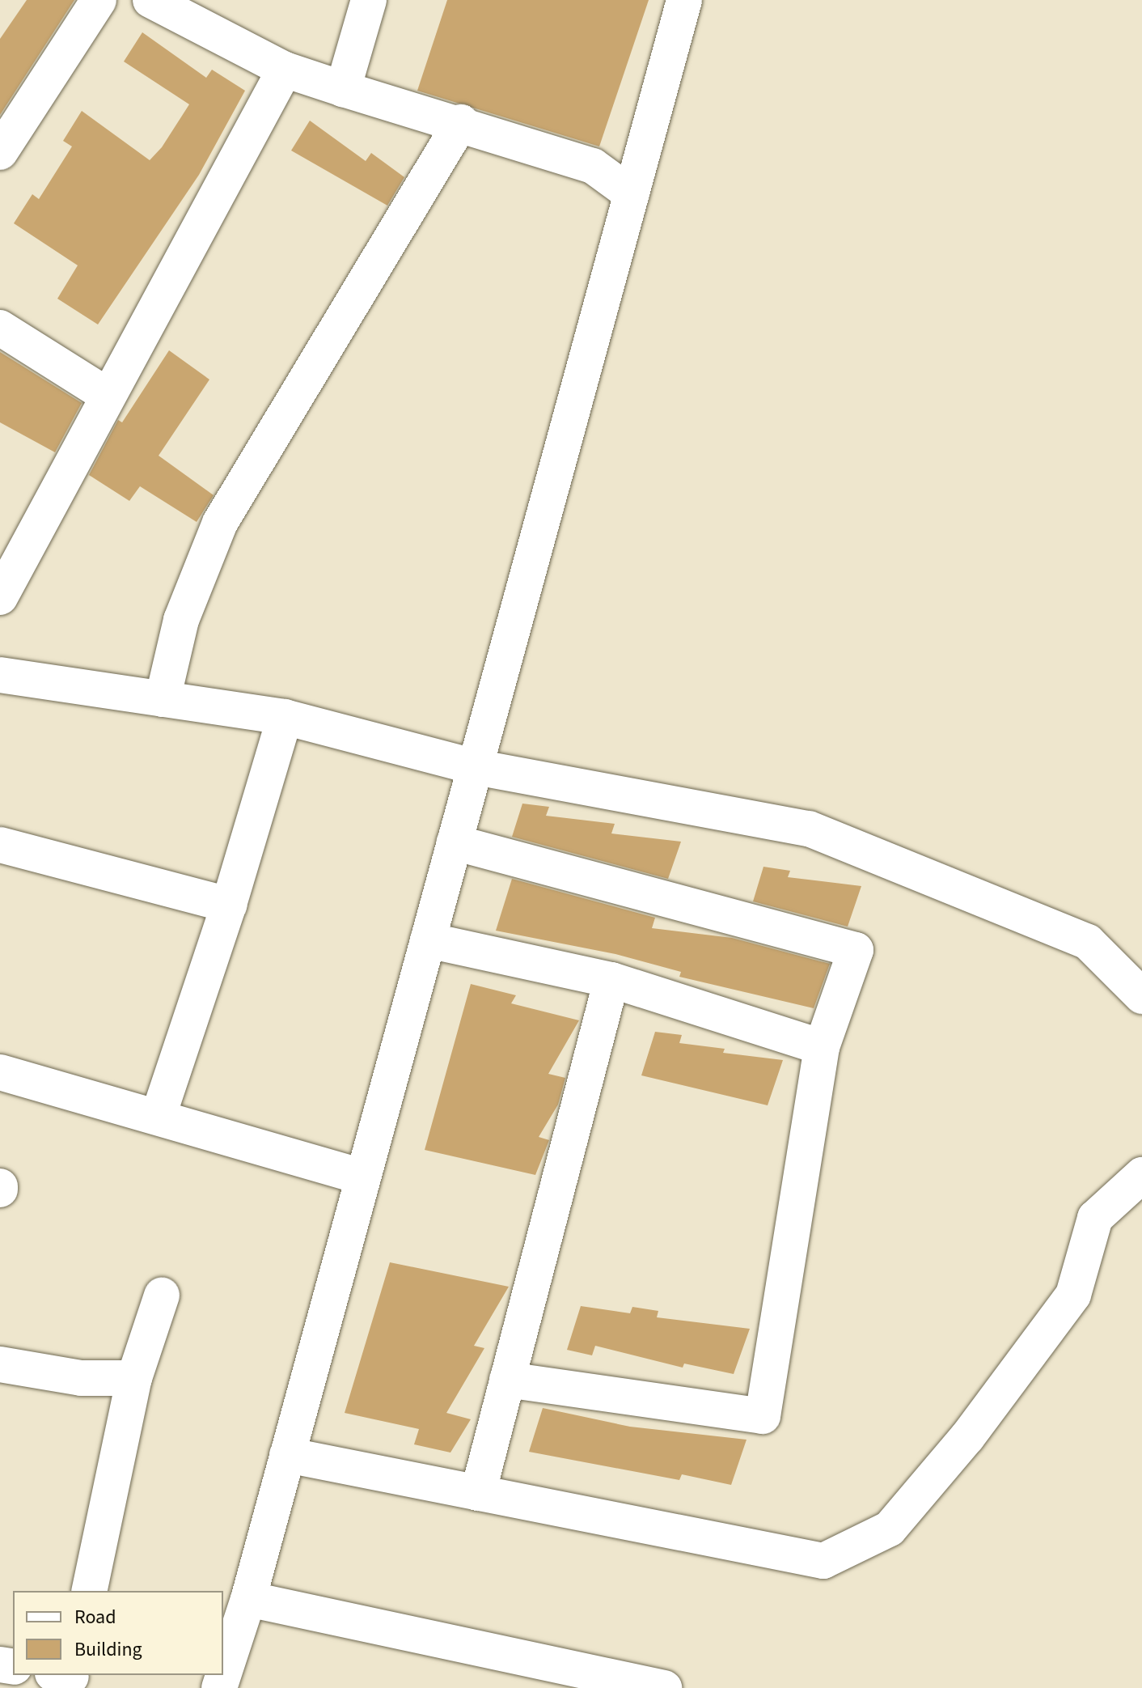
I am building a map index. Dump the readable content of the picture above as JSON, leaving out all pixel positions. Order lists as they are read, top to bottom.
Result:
{
  "legend": ["Road", "Building"]
}
